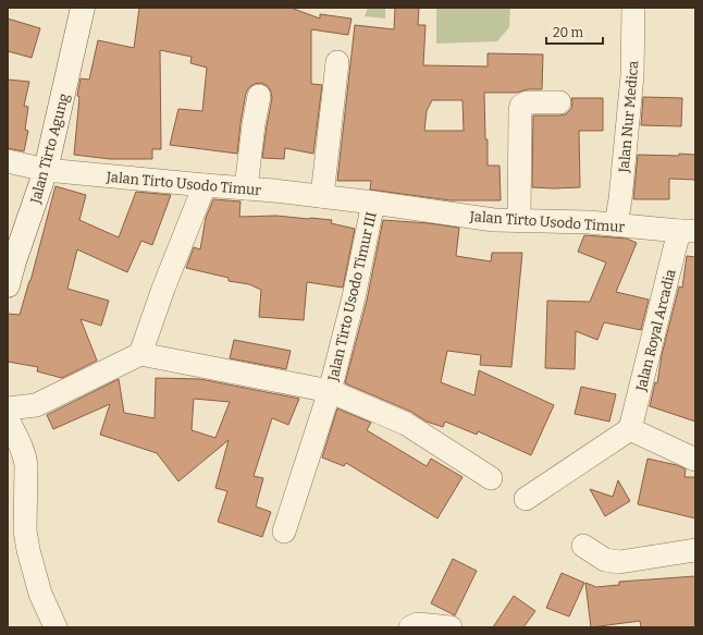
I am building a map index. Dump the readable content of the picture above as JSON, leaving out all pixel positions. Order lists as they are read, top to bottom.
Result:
{
  "streets": {
    "main road": ["Jalan Tirto Agung"],
    "street": [
      "Jalan Nur Medica",
      "Jalan Tirto Usodo Timur",
      "Jalan Tirto Usodo Timur III",
      "Jalan Royal Arcadia"
    ]
  },
  "crossings": [
    ["Jalan Nur Medica", "Jalan Tirto Usodo Timur"],
    ["Jalan Tirto Agung", "Jalan Tirto Usodo Timur"],
    ["Jalan Tirto Usodo Timur", "Jalan Tirto Usodo Timur III"],
    ["Jalan Tirto Usodo Timur", "Jalan Royal Arcadia"]
  ],
  "scale_bar": "20 m"
}
